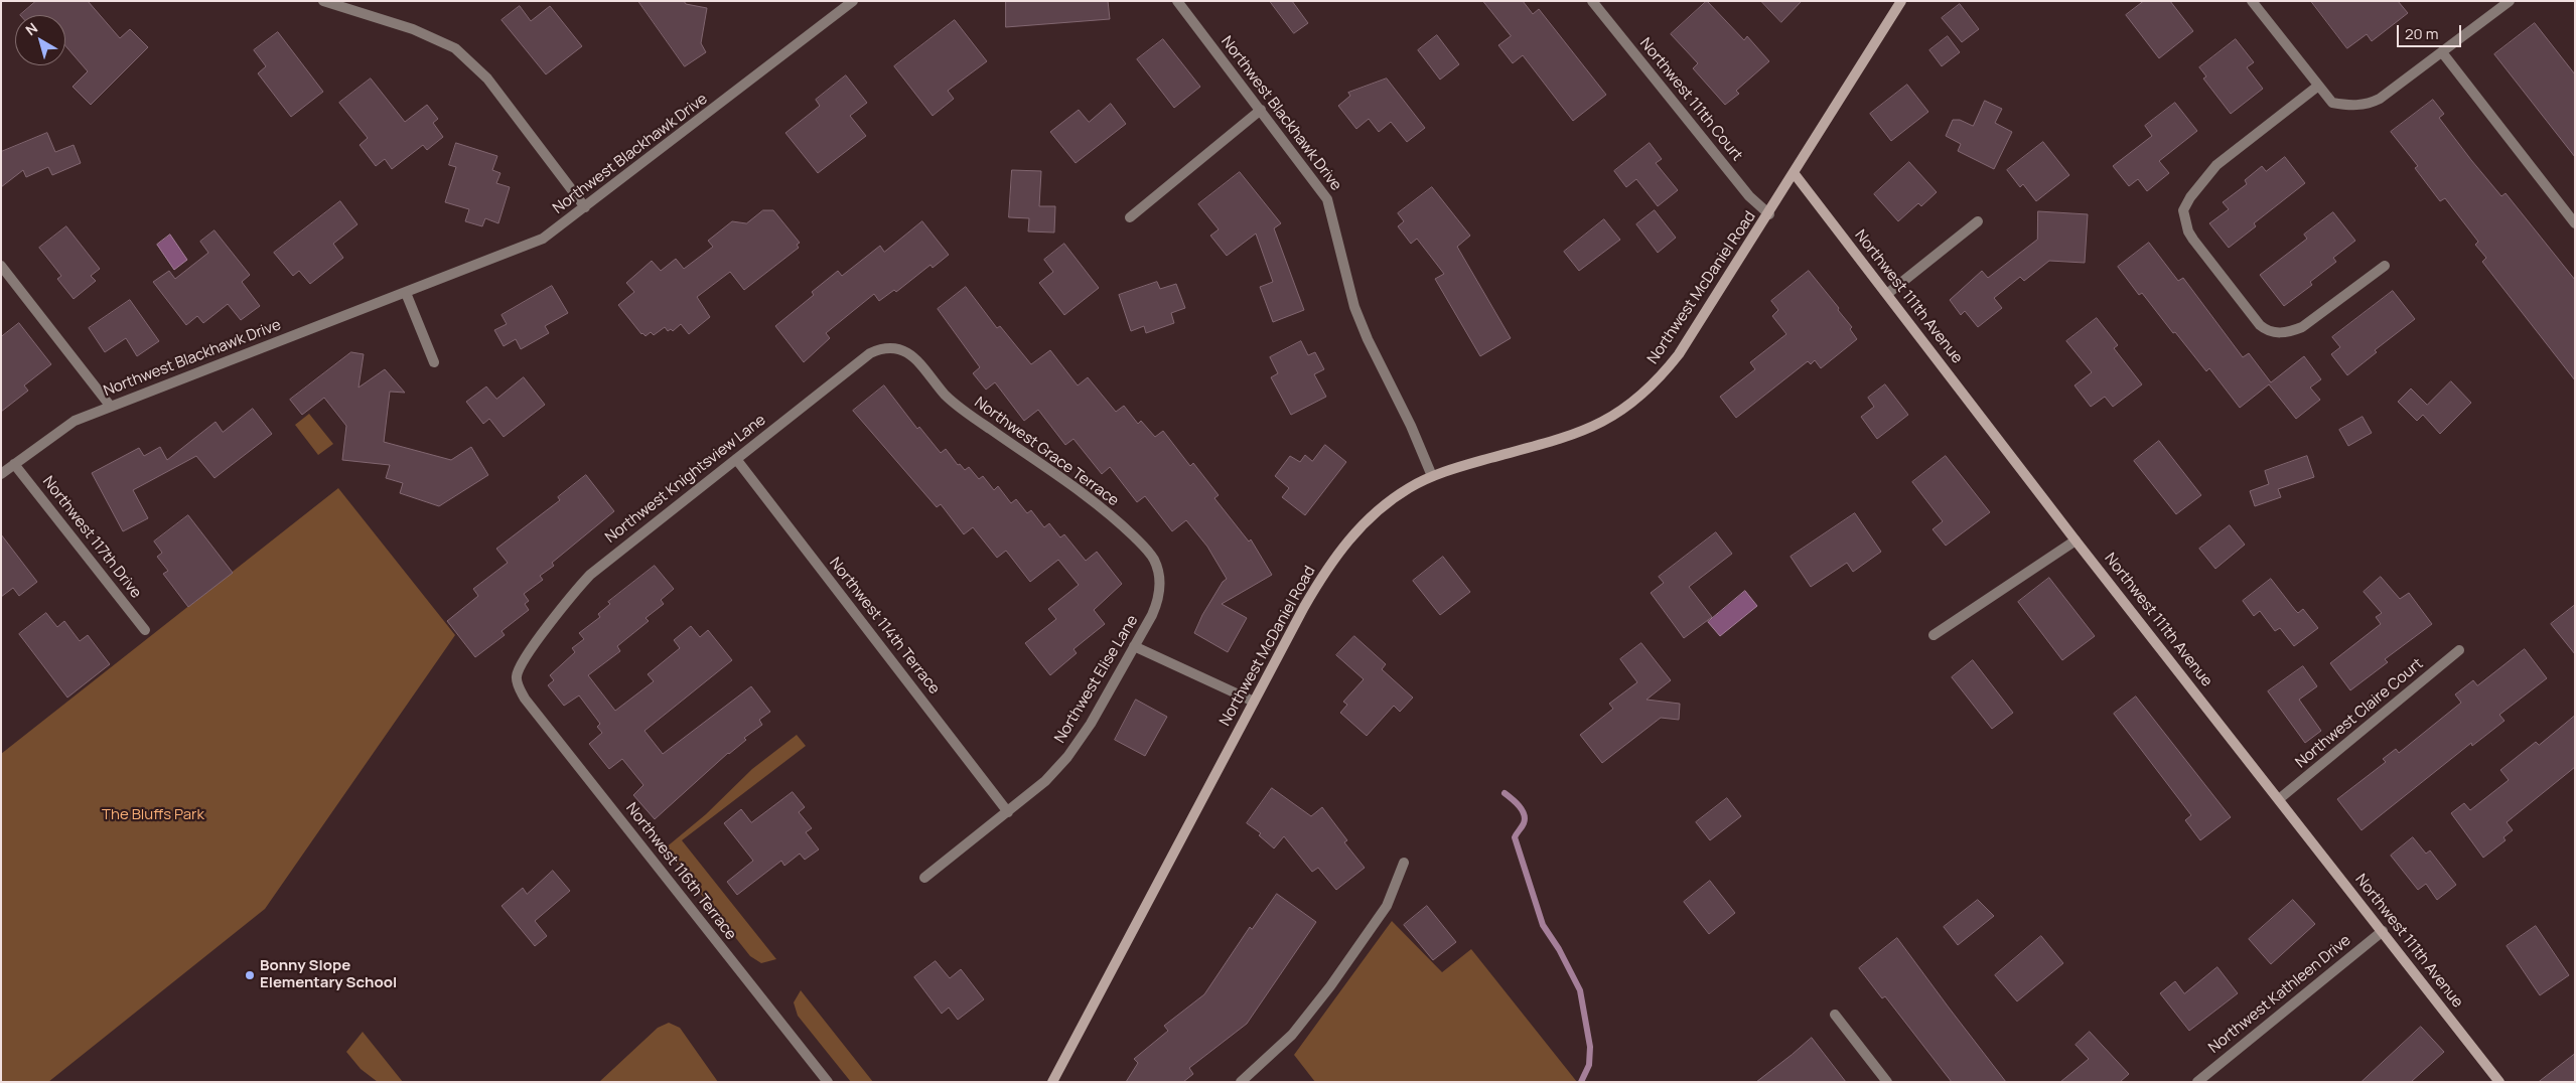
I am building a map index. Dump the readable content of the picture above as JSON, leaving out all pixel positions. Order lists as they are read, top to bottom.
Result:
{
  "streets": {
    "street": [
      "Northwest 111th Court",
      "Northwest Blackhawk Drive",
      "Northwest McDaniel Road",
      "Northwest 111th Avenue",
      "Northwest Grace Terrace",
      "Northwest Knightsview Lane",
      "Northwest 117th Drive",
      "Northwest 114th Terrace",
      "Northwest Elise Lane",
      "Northwest Claire Court",
      "Northwest 116th Terrace",
      "Northwest Kathleen Drive"
    ]
  },
  "crossings": [
    ["Northwest 111th Court", "Northwest McDaniel Road"],
    ["Northwest Blackhawk Drive", "Northwest McDaniel Road"],
    ["Northwest Blackhawk Drive", "Northwest 117th Drive"],
    ["Northwest McDaniel Road", "Northwest 111th Avenue"],
    ["Northwest 111th Avenue", "Northwest Claire Court"],
    ["Northwest 111th Avenue", "Northwest Kathleen Drive"],
    ["Northwest Grace Terrace", "Northwest Knightsview Lane"],
    ["Northwest Grace Terrace", "Northwest Elise Lane"],
    ["Northwest Knightsview Lane", "Northwest 114th Terrace"],
    ["Northwest Knightsview Lane", "Northwest 116th Terrace"],
    ["Northwest 114th Terrace", "Northwest Elise Lane"]
  ],
  "parks": ["The Bluffs Park"],
  "places": ["Bonny Slope Elementary School"],
  "scale_bar": "20 m",
  "north": "top left"
}
